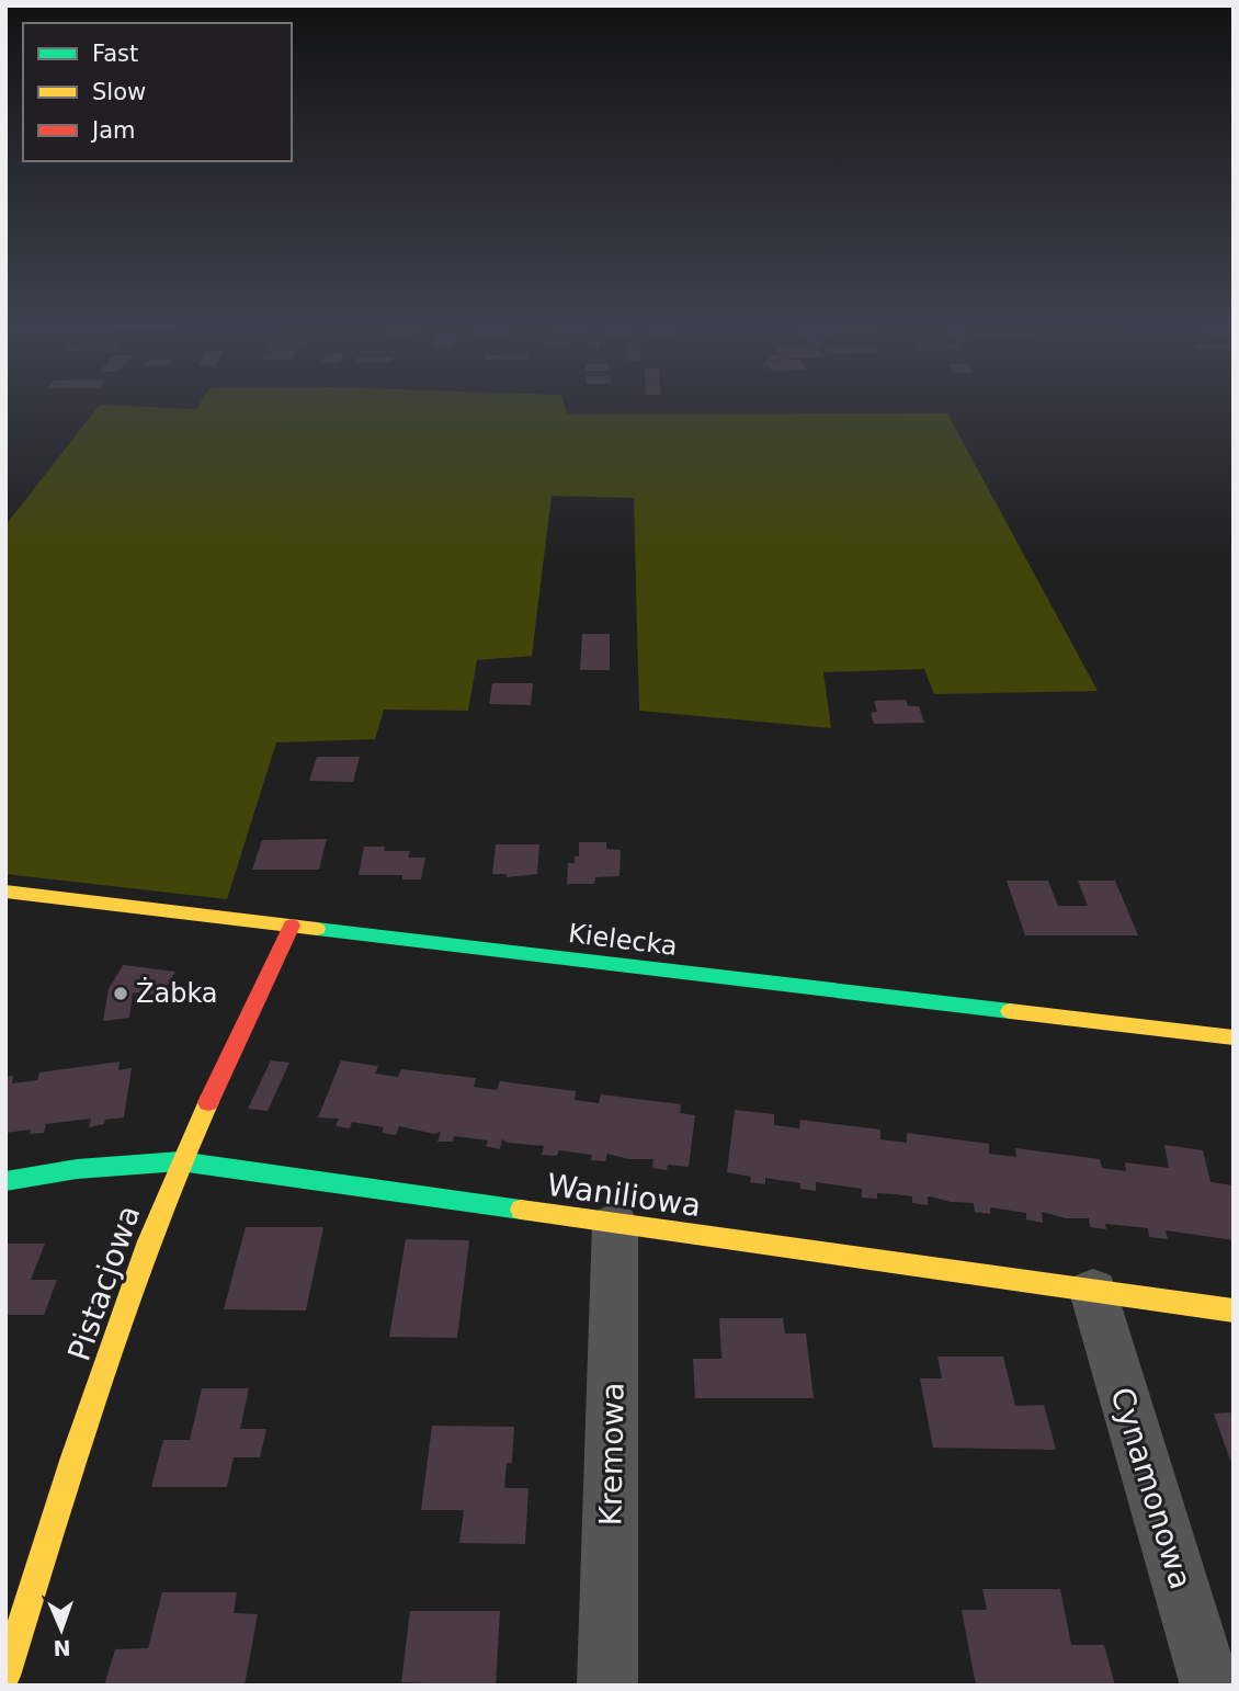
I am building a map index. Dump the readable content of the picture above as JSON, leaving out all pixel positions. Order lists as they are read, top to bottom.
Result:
{
  "streets": {
    "street": [
      "Kielecka",
      "Waniliowa",
      "Pistacjowa",
      "Kremowa",
      "Cynamonowa"
    ]
  },
  "crossings": [
    ["Kielecka", "Pistacjowa"],
    ["Waniliowa", "Pistacjowa"],
    ["Waniliowa", "Kremowa"],
    ["Waniliowa", "Cynamonowa"]
  ],
  "places": ["Żabka"],
  "legend": ["Fast", "Slow", "Jam"],
  "north": "bottom"
}
